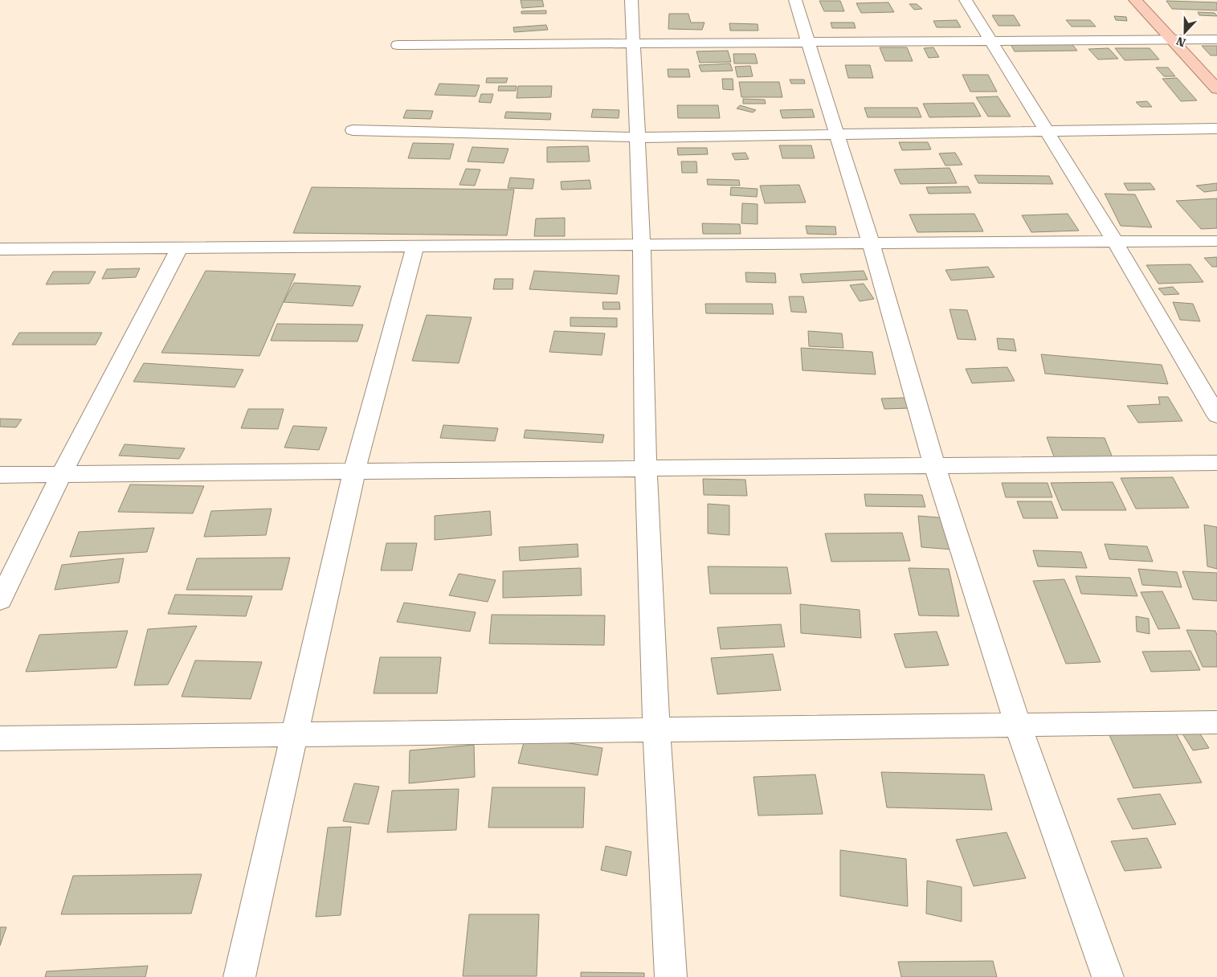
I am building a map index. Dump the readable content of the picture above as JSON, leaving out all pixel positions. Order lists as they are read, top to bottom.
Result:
{
  "north": "bottom"
}
